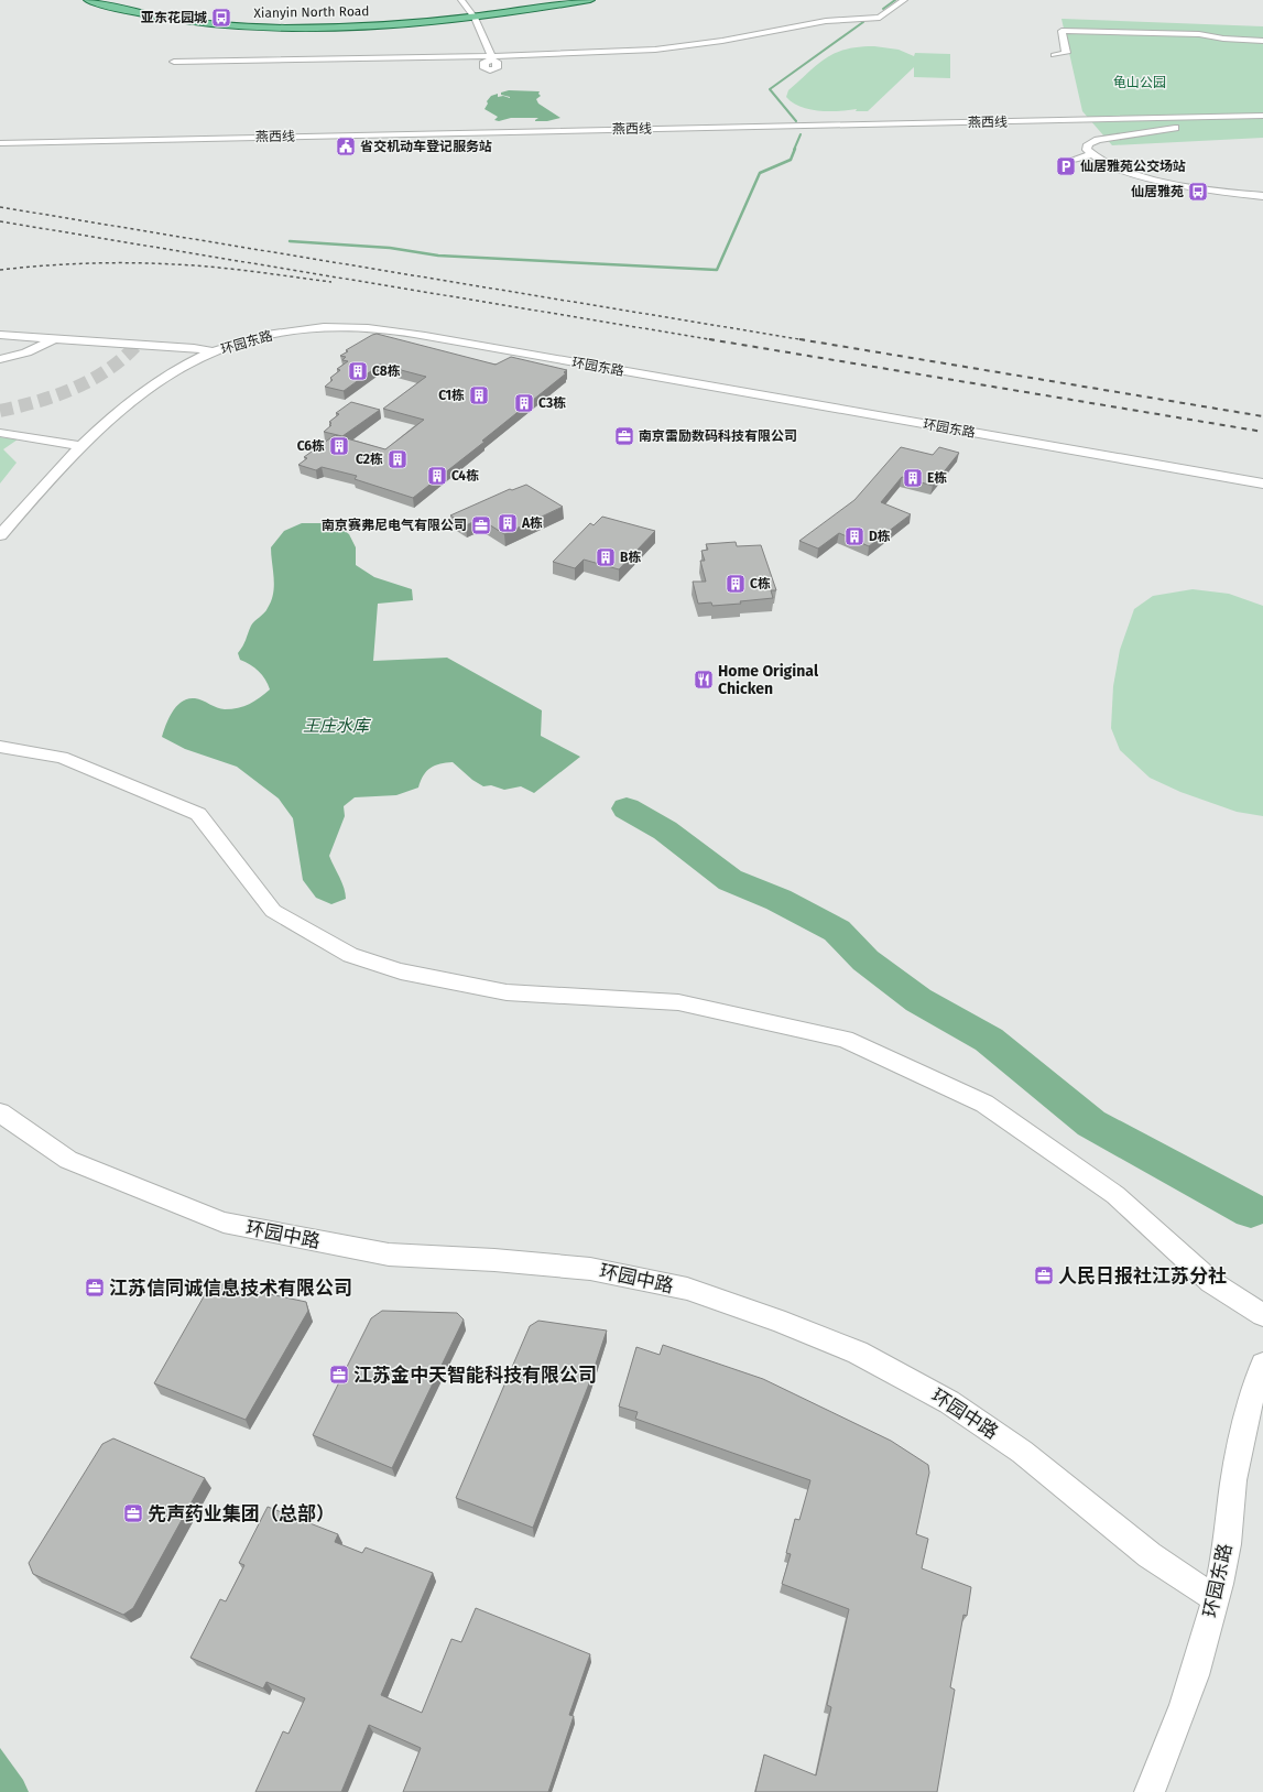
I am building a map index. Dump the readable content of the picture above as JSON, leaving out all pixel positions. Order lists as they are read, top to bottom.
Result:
{
  "streets": {
    "main road": ["Xianyin North Road"],
    "street": ["燕西线", "环园东路", "环园中路"]
  },
  "crossings": [
    ["环园东路", "环园中路"]
  ],
  "water": ["王庄水库"],
  "parks": ["龟山公园"],
  "places": {
    "bus stop": ["亚东花园城", "仙居雅苑"],
    "public building": ["省交机动车登记服务站"],
    "parking": ["仙居雅苑公交场站"],
    "building": [
      "C8栋",
      "C1栋",
      "C3栋",
      "C6栋",
      "C2栋",
      "C4栋",
      "E栋",
      "A栋",
      "D栋",
      "B栋",
      "C栋"
    ],
    "office": [
      "南京雷励数码科技有限公司",
      "南京赛弗尼电气有限公司",
      "人民日报社江苏分社",
      "江苏信同诚信息技术有限公司",
      "江苏金中天智能科技有限公司",
      "先声药业集团（总部）"
    ],
    "restaurant": ["Home Original Chicken"]
  }
}
